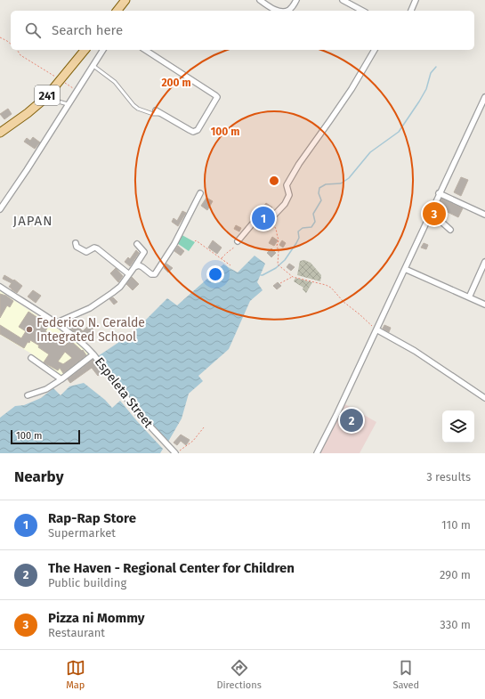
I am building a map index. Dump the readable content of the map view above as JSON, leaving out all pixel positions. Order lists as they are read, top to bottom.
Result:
{
  "streets": {
    "main road": ["241"],
    "street": ["Espeleta Street"]
  },
  "districts": ["JAPAN"],
  "places": ["Federico N. Ceralde Integrated School"],
  "scale_bar": "100 m",
  "page": {
    "search": "Search here",
    "pins": ["3", "1", "2"],
    "scale": "100 m",
    "heading": ["Nearby", "3 results"],
    "list": [
      {
        "mark": "1",
        "name": "Rap-Rap Store",
        "note": "Supermarket",
        "value": "110 m"
      },
      {
        "mark": "2",
        "name": "The Haven - Regional Center for Children",
        "note": "Public building",
        "value": "290 m"
      },
      {
        "mark": "3",
        "name": "Pizza ni Mommy",
        "note": "Restaurant",
        "value": "330 m"
      }
    ],
    "nav": ["Map", "Directions", "Saved"]
  },
  "rings": ["200 m", "100 m"]
}
